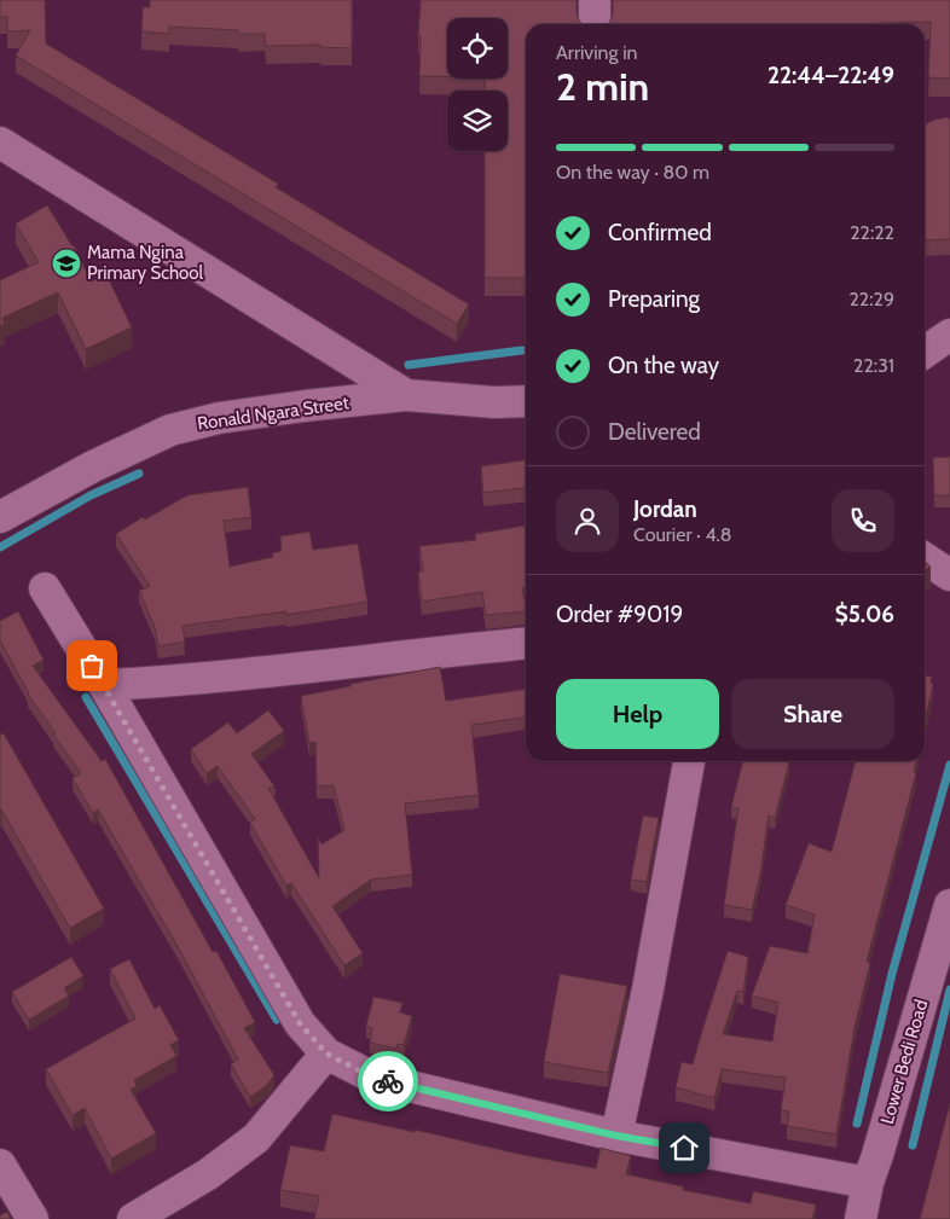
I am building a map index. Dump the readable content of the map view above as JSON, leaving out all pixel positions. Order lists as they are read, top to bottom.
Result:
{
  "streets": {
    "street": ["Ronald Ngara Street", "Lower Bedi Road"]
  },
  "places": {
    "school or university": ["Mama Ngina Primary School"]
  },
  "page": {
    "heading": ["2 min", "Arriving in", "22:44–22:49"],
    "panel": [
      "Jordan",
      "Courier · 4.8",
      "Order #9019",
      "$5.06"
    ],
    "bar": "On the way · 80 m",
    "list": [
      ["Confirmed", "22:22"],
      ["Preparing", "22:29"],
      ["On the way", "22:31"],
      "Delivered"
    ],
    "buttons": ["Help", "Share"]
  }
}
